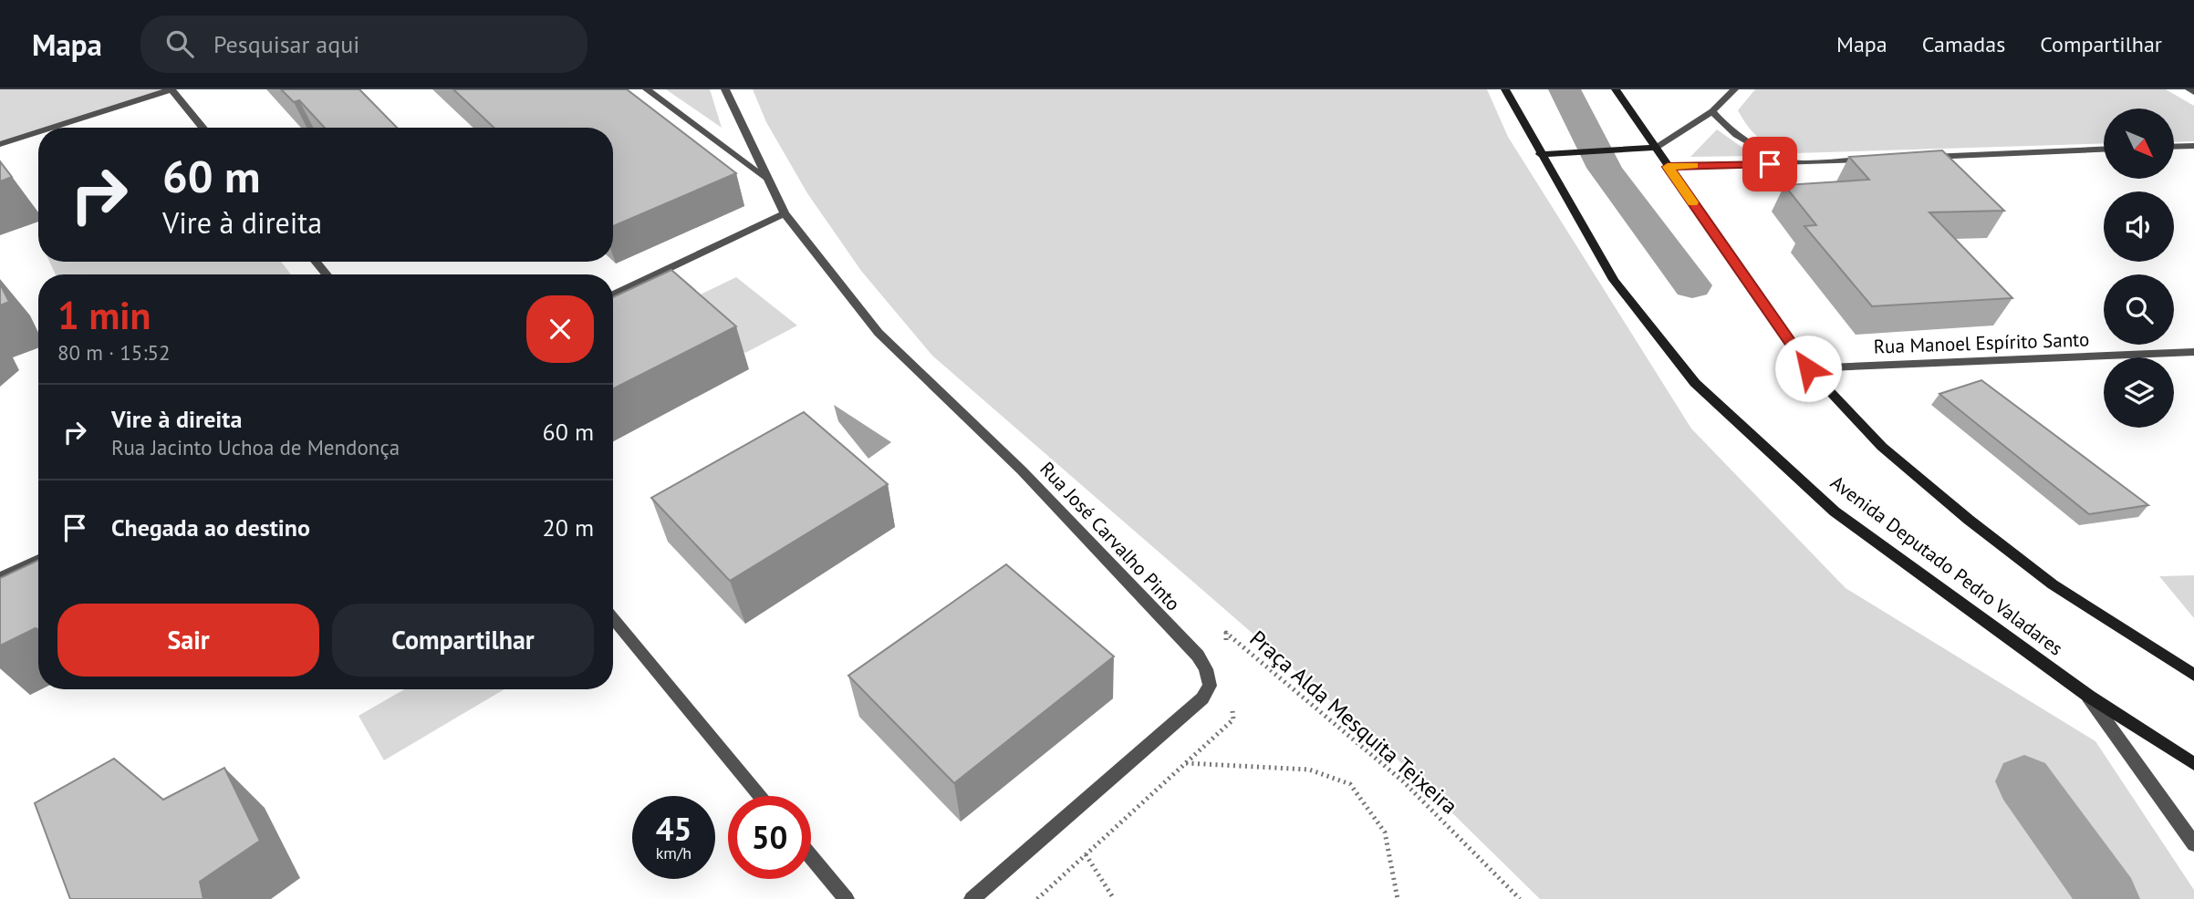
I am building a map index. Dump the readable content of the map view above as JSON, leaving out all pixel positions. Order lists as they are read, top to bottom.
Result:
{
  "streets": {
    "main road": ["Avenida Deputado Pedro Valadares"],
    "street": ["Rua Manoel Espírito Santo", "Rua José Carvalho Pinto"],
    "path": ["Praça Alda Mesquita Teixeira"]
  },
  "north": "bottom right",
  "page": {
    "header": "Mapa",
    "search": "Pesquisar aqui",
    "nav": ["Mapa", "Camadas", "Compartilhar"],
    "turn": ["60 m", "Vire à direita"],
    "heading": ["1 min", "80 m · 15:52"],
    "list": [
      {
        "name": "Vire à direita",
        "note": "Rua Jacinto Uchoa de Mendonça",
        "value": "60 m"
      },
      {
        "name": "Chegada ao destino",
        "value": "20 m"
      }
    ],
    "buttons": ["Sair", "Compartilhar"],
    "speed": "45 km/h",
    "limit": "50"
  }
}
